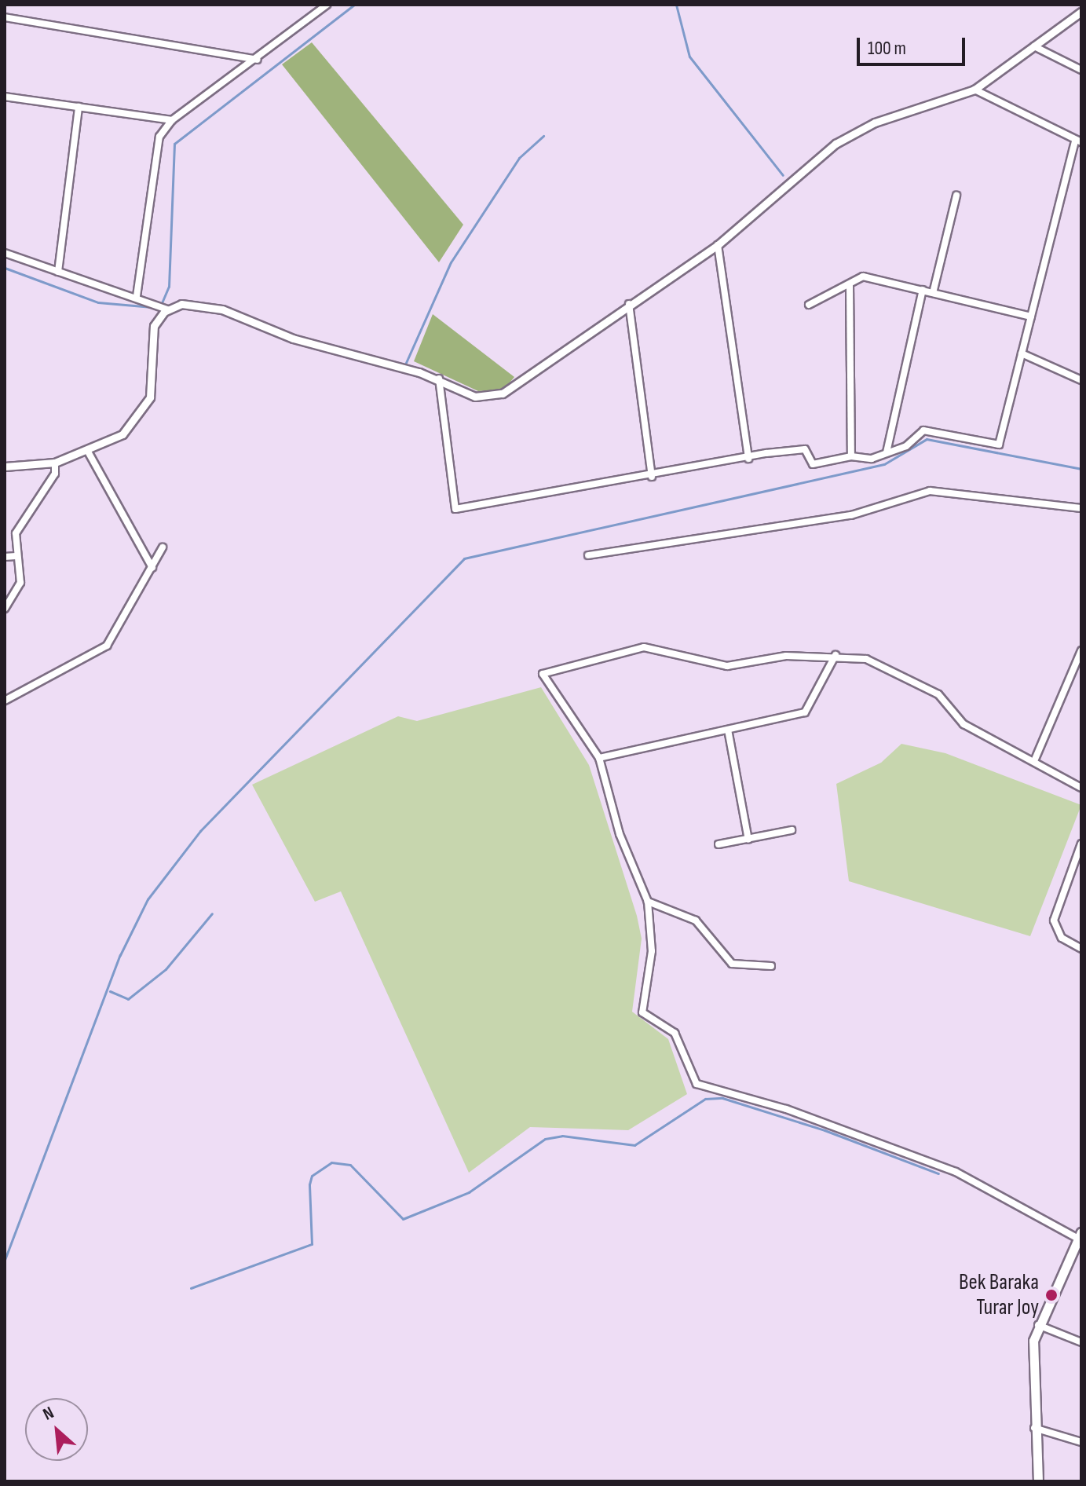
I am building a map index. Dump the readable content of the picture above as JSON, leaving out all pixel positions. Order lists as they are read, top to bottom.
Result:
{
  "places": ["Bek Baraka Turar Joy"],
  "scale_bar": "100 m",
  "north": "top left"
}
